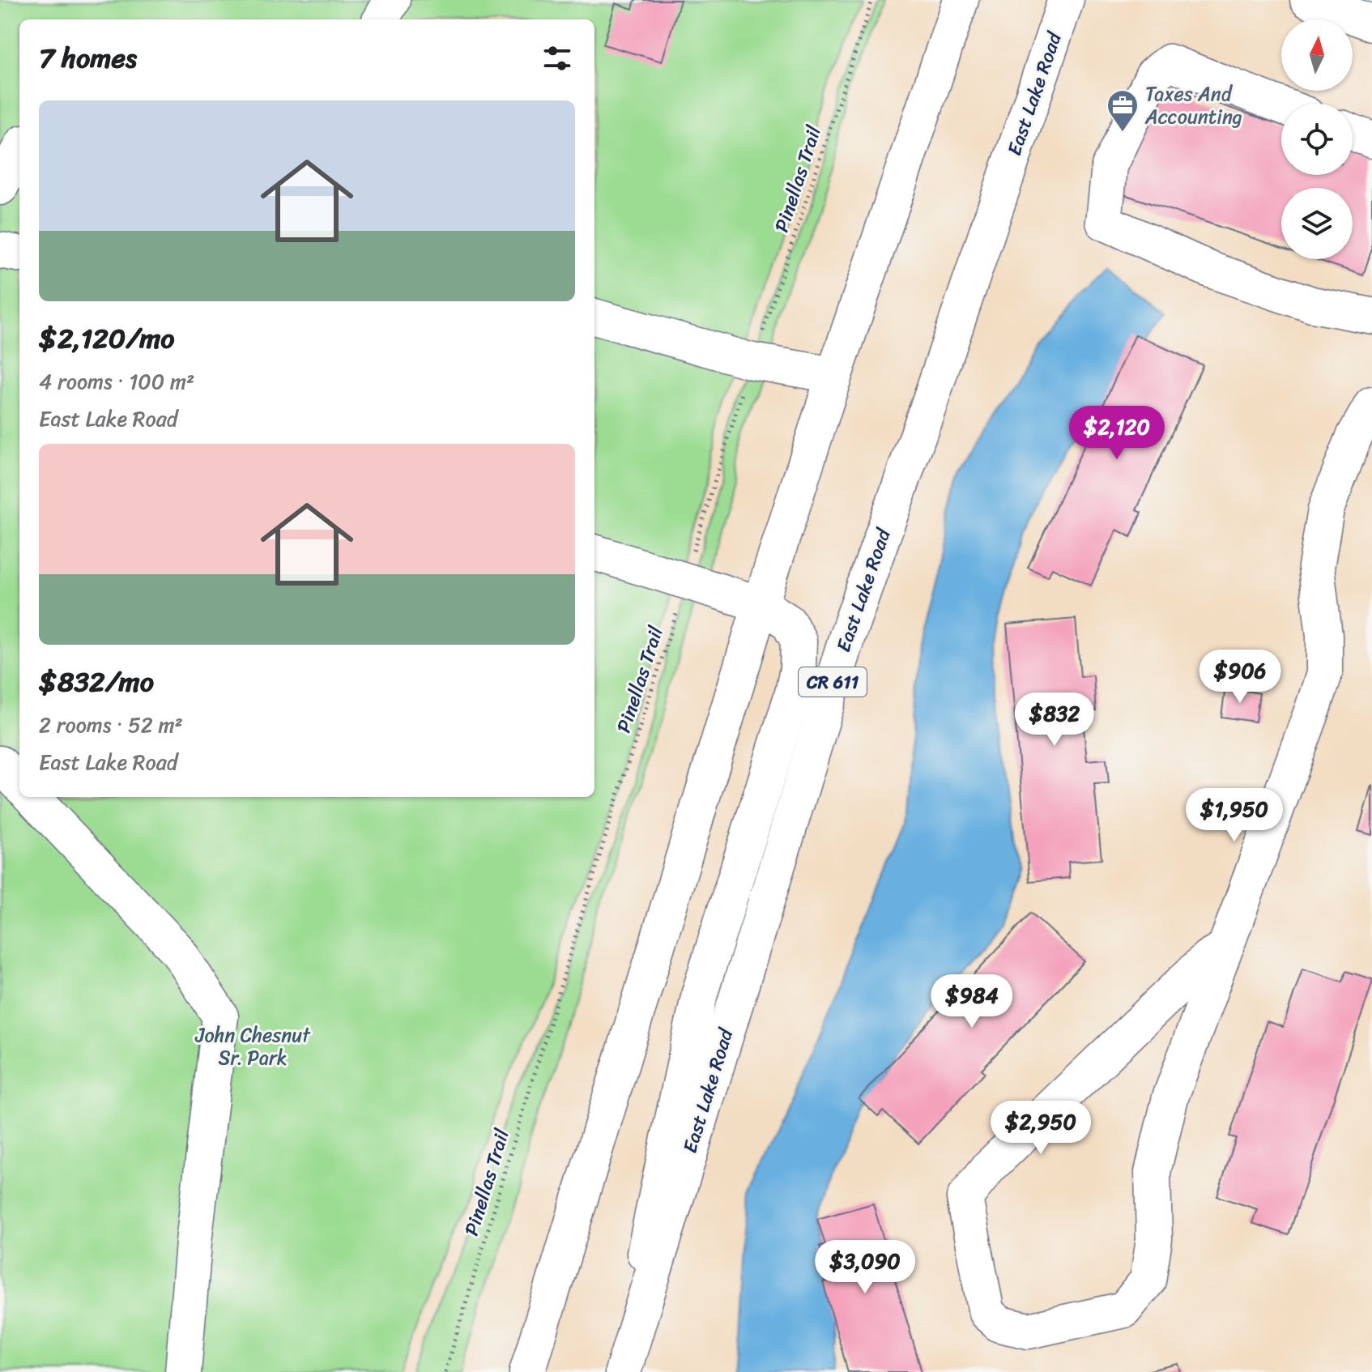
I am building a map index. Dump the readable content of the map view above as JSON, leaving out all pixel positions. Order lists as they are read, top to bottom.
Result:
{
  "streets": {
    "main road": ["East Lake Road", "CR 611"],
    "path": ["Pinellas Trail"]
  },
  "parks": ["John Chesnut Sr. Park"],
  "places": {
    "office": ["Taxes And Accounting"]
  },
  "north": "top",
  "page": {
    "heading": "7 homes",
    "list": [
      {
        "name": "$2,120/mo",
        "note": "4 rooms · 100 m² · East Lake Road"
      },
      {
        "name": "$832/mo",
        "note": "2 rooms · 52 m² · East Lake Road"
      }
    ],
    "price": [
      "$2,120",
      "$906",
      "$832",
      "$1,950",
      "$984",
      "$2,950",
      "$3,090"
    ]
  }
}
